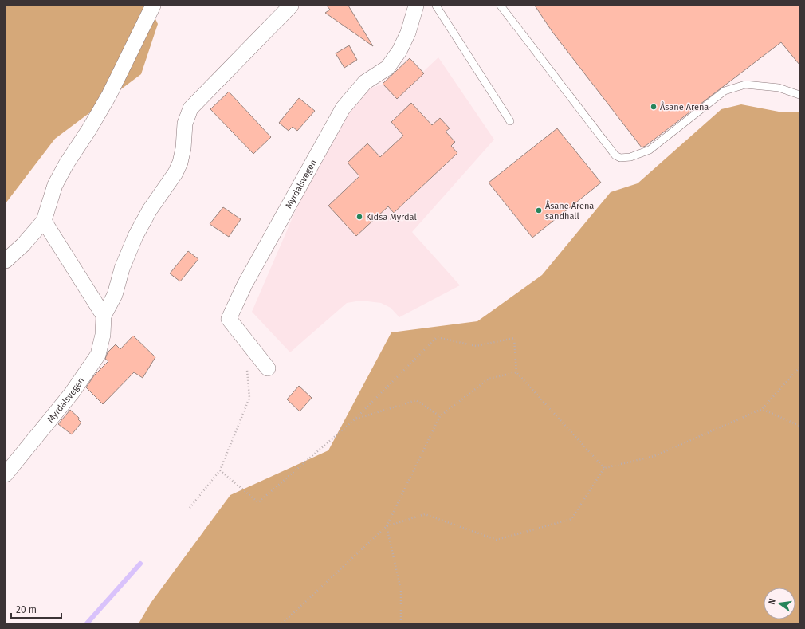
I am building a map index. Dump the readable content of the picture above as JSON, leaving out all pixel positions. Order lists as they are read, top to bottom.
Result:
{
  "streets": {
    "street": ["Myrdalsvegen"]
  },
  "places": ["Åsane Arena", "Åsane Arena sandhall", "Kidsa Myrdal"],
  "scale_bar": "20 m",
  "north": "left"
}
